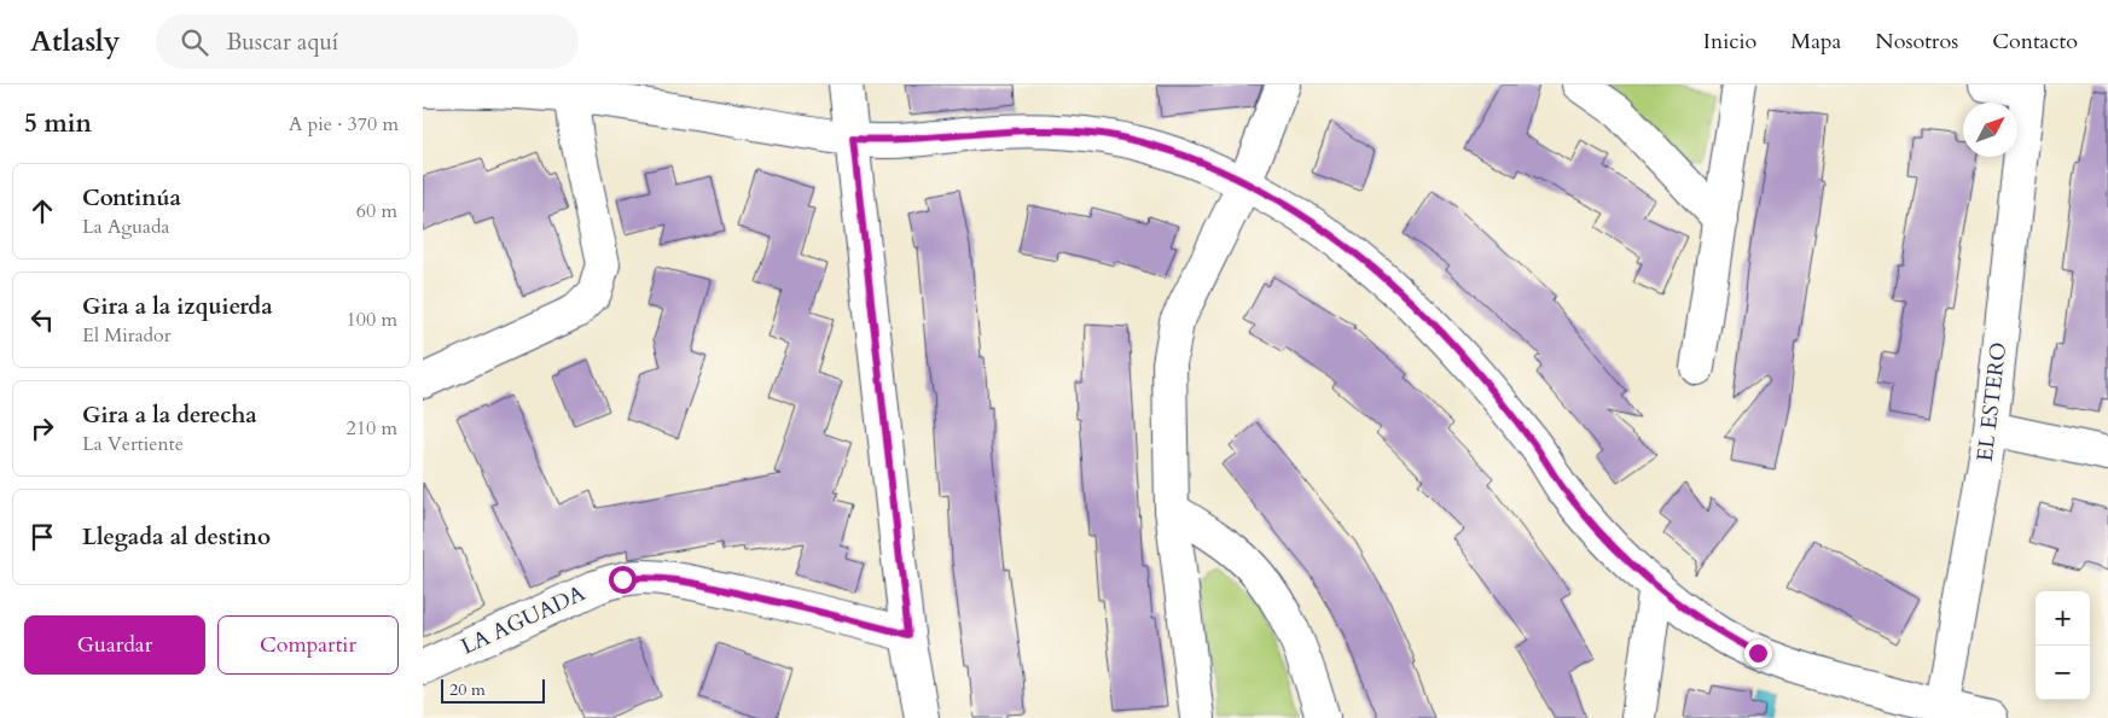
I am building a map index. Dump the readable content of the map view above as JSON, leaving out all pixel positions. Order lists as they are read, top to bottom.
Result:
{
  "streets": {
    "street": ["EL ESTERO", "LA AGUADA"]
  },
  "scale_bar": "20 m",
  "north": "top right",
  "page": {
    "header": "Atlasly",
    "search": "Buscar aquí",
    "nav": [
      "Inicio",
      "Mapa",
      "Nosotros",
      "Contacto"
    ],
    "heading": ["5 min", "A pie · 370 m"],
    "list": [
      ["Continúa", "La Aguada", "60 m"],
      ["Gira a la izquierda", "El Mirador", "100 m"],
      ["Gira a la derecha", "La Vertiente", "210 m"],
      "Llegada al destino"
    ],
    "map_buttons": ["+", "−"],
    "buttons": ["Guardar", "Compartir"],
    "scale": "20 m"
  }
}
